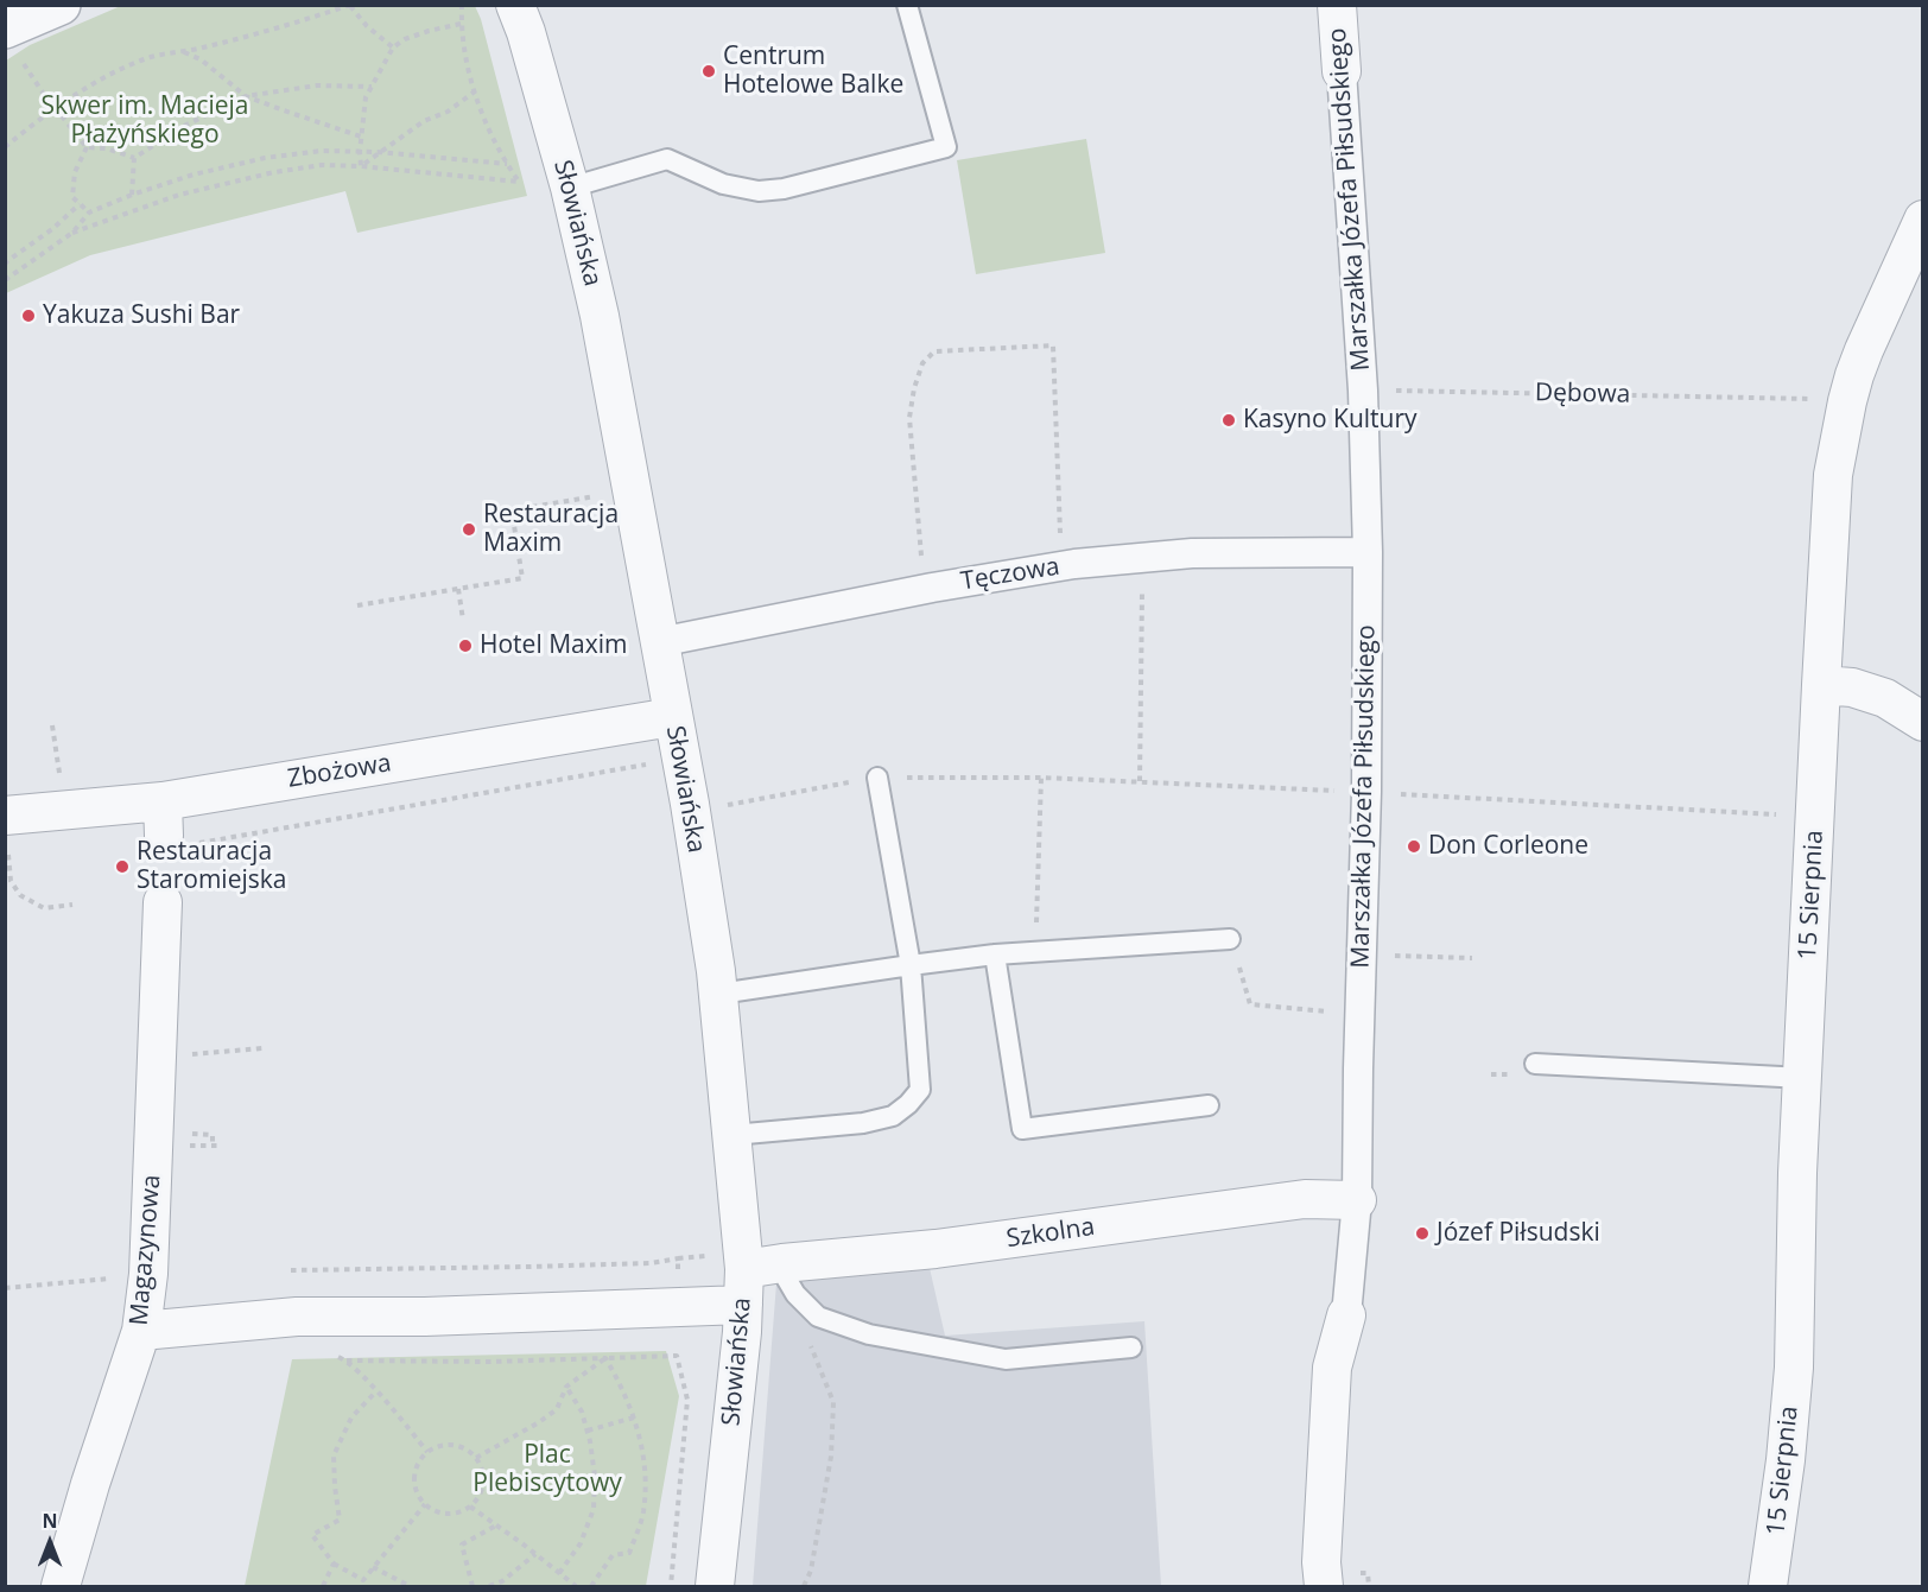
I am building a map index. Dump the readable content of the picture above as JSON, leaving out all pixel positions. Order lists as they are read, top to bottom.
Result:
{
  "streets": {
    "street": [
      "Marszałka Józefa Piłsudskiego",
      "Słowiańska",
      "Tęczowa",
      "Zbożowa",
      "15 Sierpnia",
      "Szkolna",
      "Magazynowa"
    ],
    "path": ["Dębowa"]
  },
  "crossings": [
    ["Marszałka Józefa Piłsudskiego", "Dębowa"],
    ["Marszałka Józefa Piłsudskiego", "Tęczowa"],
    ["Marszałka Józefa Piłsudskiego", "Szkolna"],
    ["Słowiańska", "Tęczowa"],
    ["Słowiańska", "Zbożowa"],
    ["Słowiańska", "Szkolna"]
  ],
  "parks": ["Skwer im. Macieja Płażyńskiego", "Plac Plebiscytowy"],
  "places": [
    "Centrum Hotelowe Balke",
    "Yakuza Sushi Bar",
    "Kasyno Kultury",
    "Restauracja Maxim",
    "Hotel Maxim",
    "Don Corleone",
    "Restauracja Staromiejska",
    "Józef Piłsudski"
  ],
  "north": "top"
}
